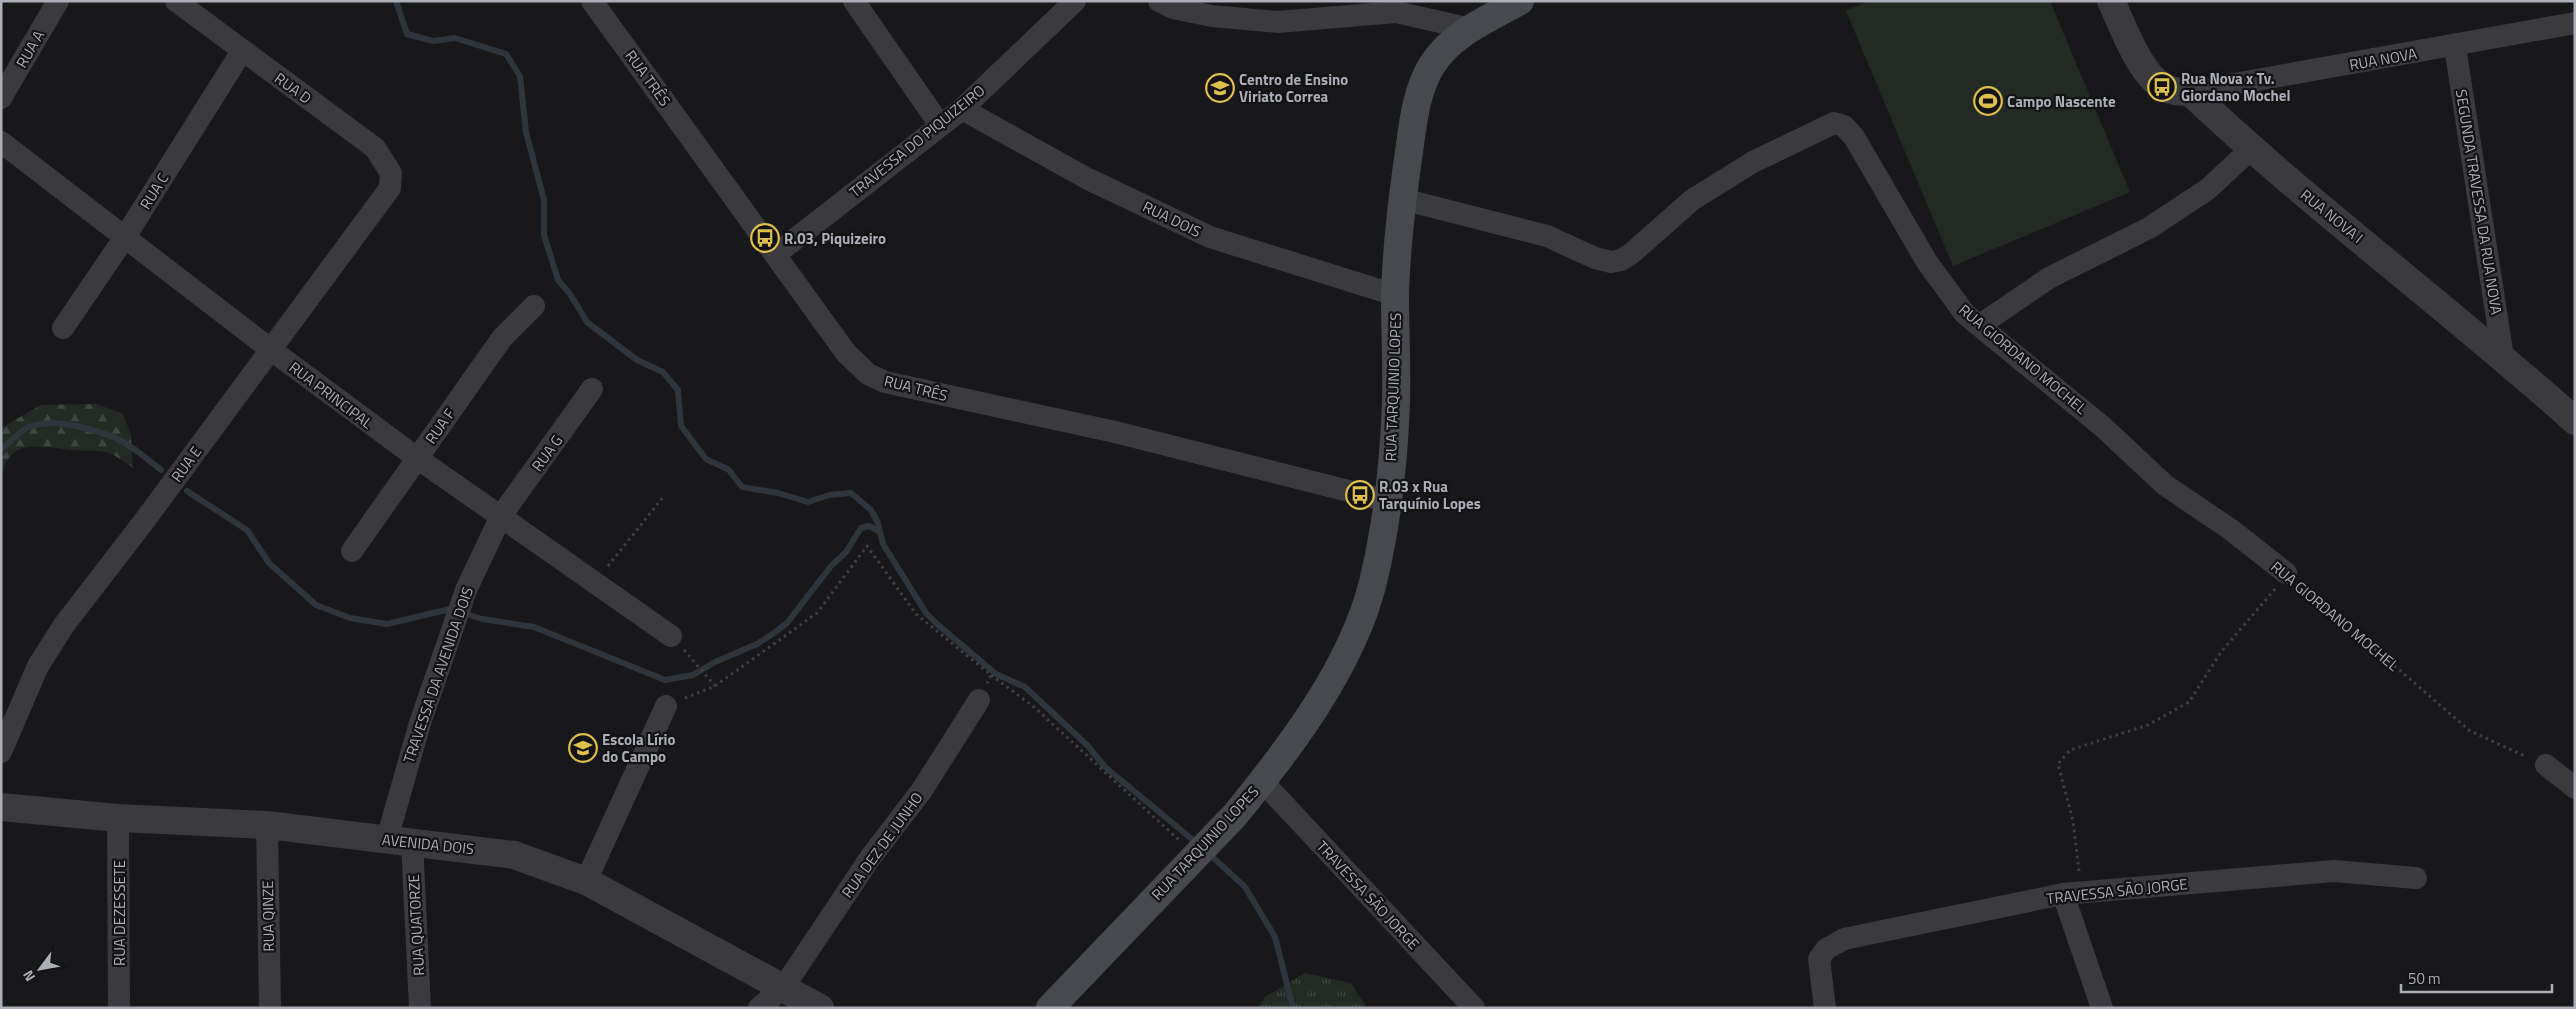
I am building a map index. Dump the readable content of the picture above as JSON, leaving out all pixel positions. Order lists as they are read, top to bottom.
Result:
{
  "streets": {
    "main road": ["RUA TARQUINIO LOPES"],
    "street": [
      "RUA A",
      "RUA NOVA",
      "RUA TRÊS",
      "RUA D",
      "TRAVESSA DO PIQUIZEIRO",
      "RUA C",
      "SEGUNDA TRAVESSA DA RUA NOVA",
      "RUA NOVA I",
      "RUA DOIS",
      "RUA GIORDANO MOCHEL",
      "RUA PRINCIPAL",
      "RUA F",
      "RUA G",
      "RUA E",
      "TRAVESSA DA AVENIDA DOIS",
      "AVENIDA DOIS",
      "RUA DEZ DE JUNHO",
      "TRAVESSA SÃO JORGE",
      "RUA DEZESSETE",
      "RUA QINZE",
      "RUA QUATORZE"
    ]
  },
  "crossings": [
    ["RUA NOVA", "SEGUNDA TRAVESSA DA RUA NOVA"],
    ["RUA NOVA", "RUA NOVA I"],
    ["RUA TRÊS", "TRAVESSA DO PIQUIZEIRO"],
    ["RUA TRÊS", "RUA TARQUINIO LOPES"],
    ["RUA D", "RUA C"],
    ["RUA D", "RUA E"],
    ["TRAVESSA DO PIQUIZEIRO", "RUA DOIS"],
    ["RUA C", "RUA PRINCIPAL"],
    ["SEGUNDA TRAVESSA DA RUA NOVA", "RUA NOVA I"],
    ["RUA DOIS", "RUA TARQUINIO LOPES"],
    ["RUA GIORDANO MOCHEL", "RUA TARQUINIO LOPES"],
    ["RUA TARQUINIO LOPES", "TRAVESSA SÃO JORGE"],
    ["RUA PRINCIPAL", "RUA F"],
    ["RUA PRINCIPAL", "RUA G"],
    ["RUA PRINCIPAL", "RUA E"],
    ["RUA PRINCIPAL", "TRAVESSA DA AVENIDA DOIS"],
    ["RUA G", "TRAVESSA DA AVENIDA DOIS"],
    ["TRAVESSA DA AVENIDA DOIS", "AVENIDA DOIS"],
    ["TRAVESSA DA AVENIDA DOIS", "RUA QUATORZE"],
    ["AVENIDA DOIS", "RUA DEZ DE JUNHO"],
    ["AVENIDA DOIS", "RUA DEZESSETE"],
    ["AVENIDA DOIS", "RUA QINZE"],
    ["AVENIDA DOIS", "RUA QUATORZE"]
  ],
  "places": {
    "bus stop": ["Rua Nova x Tv. Giordano Mochel", "R.03, Piquizeiro", "R.03 x Rua Tarquínio Lopes"],
    "school or university": ["Centro de Ensino Viriato Correa", "Escola Lírio do Campo"],
    "sports": ["Campo Nascente"]
  },
  "scale_bar": "50 m",
  "north": "bottom left"
}
